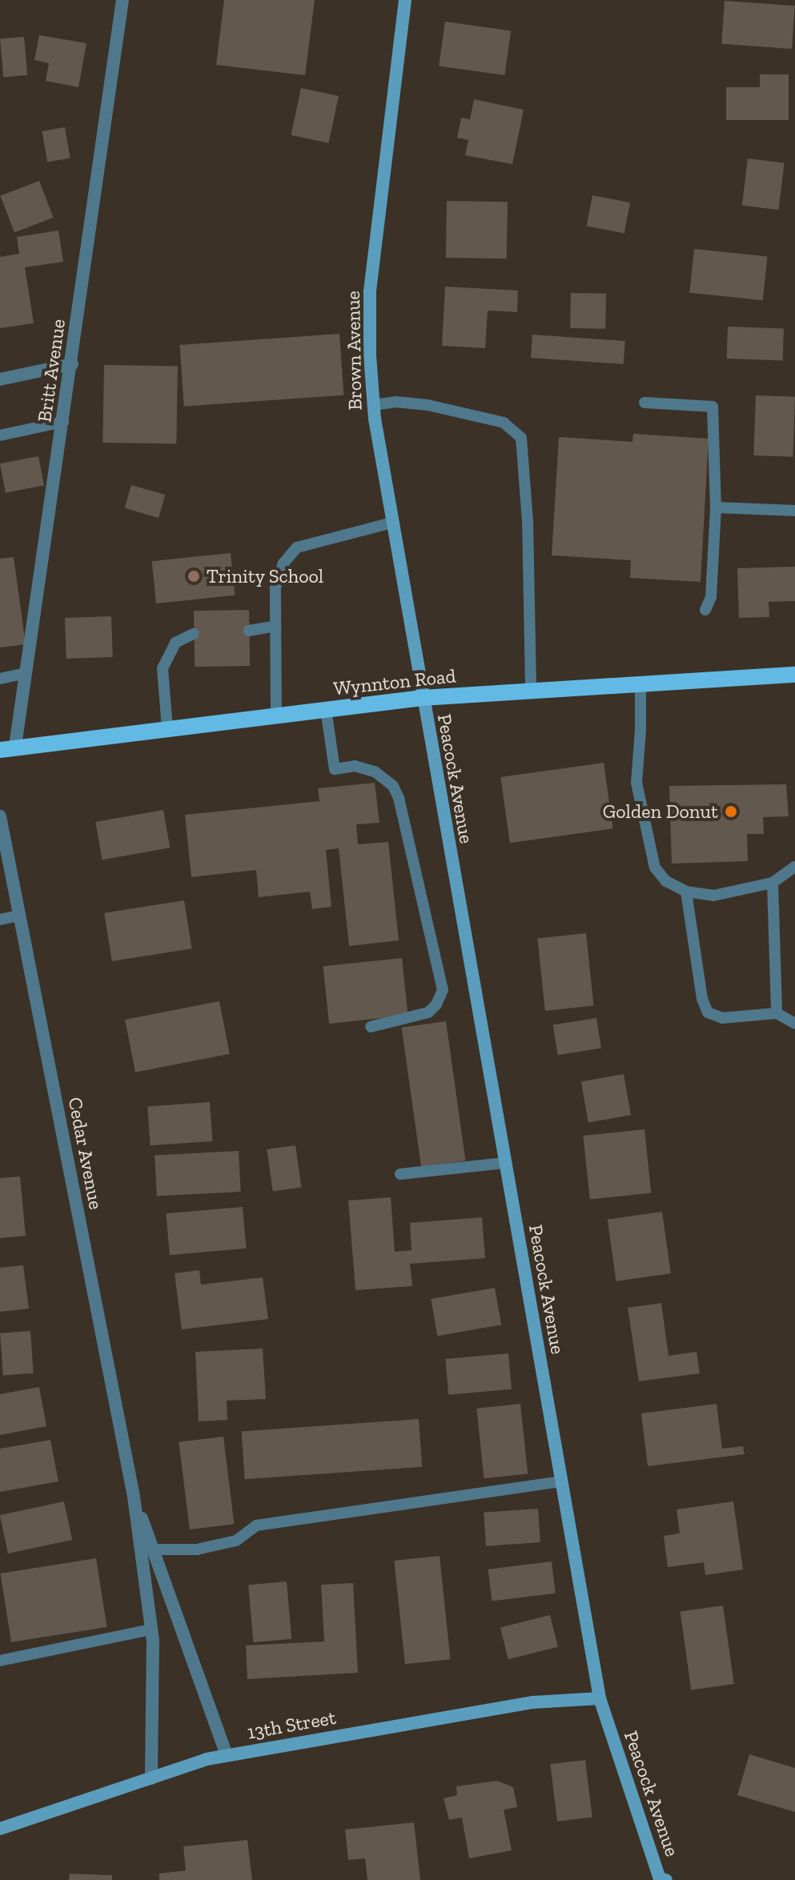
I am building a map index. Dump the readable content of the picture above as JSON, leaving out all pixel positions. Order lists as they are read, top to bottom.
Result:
{
  "streets": {
    "main road": ["Wynnton Road"],
    "street": [
      "Brown Avenue",
      "Britt Avenue",
      "Peacock Avenue",
      "Cedar Avenue",
      "13th Street"
    ]
  },
  "crossings": [
    ["Brown Avenue", "Wynnton Road"],
    ["Brown Avenue", "Peacock Avenue"],
    ["Britt Avenue", "Wynnton Road"],
    ["Wynnton Road", "Peacock Avenue"],
    ["Peacock Avenue", "13th Street"]
  ],
  "places": ["Trinity School", "Golden Donut"]
}
